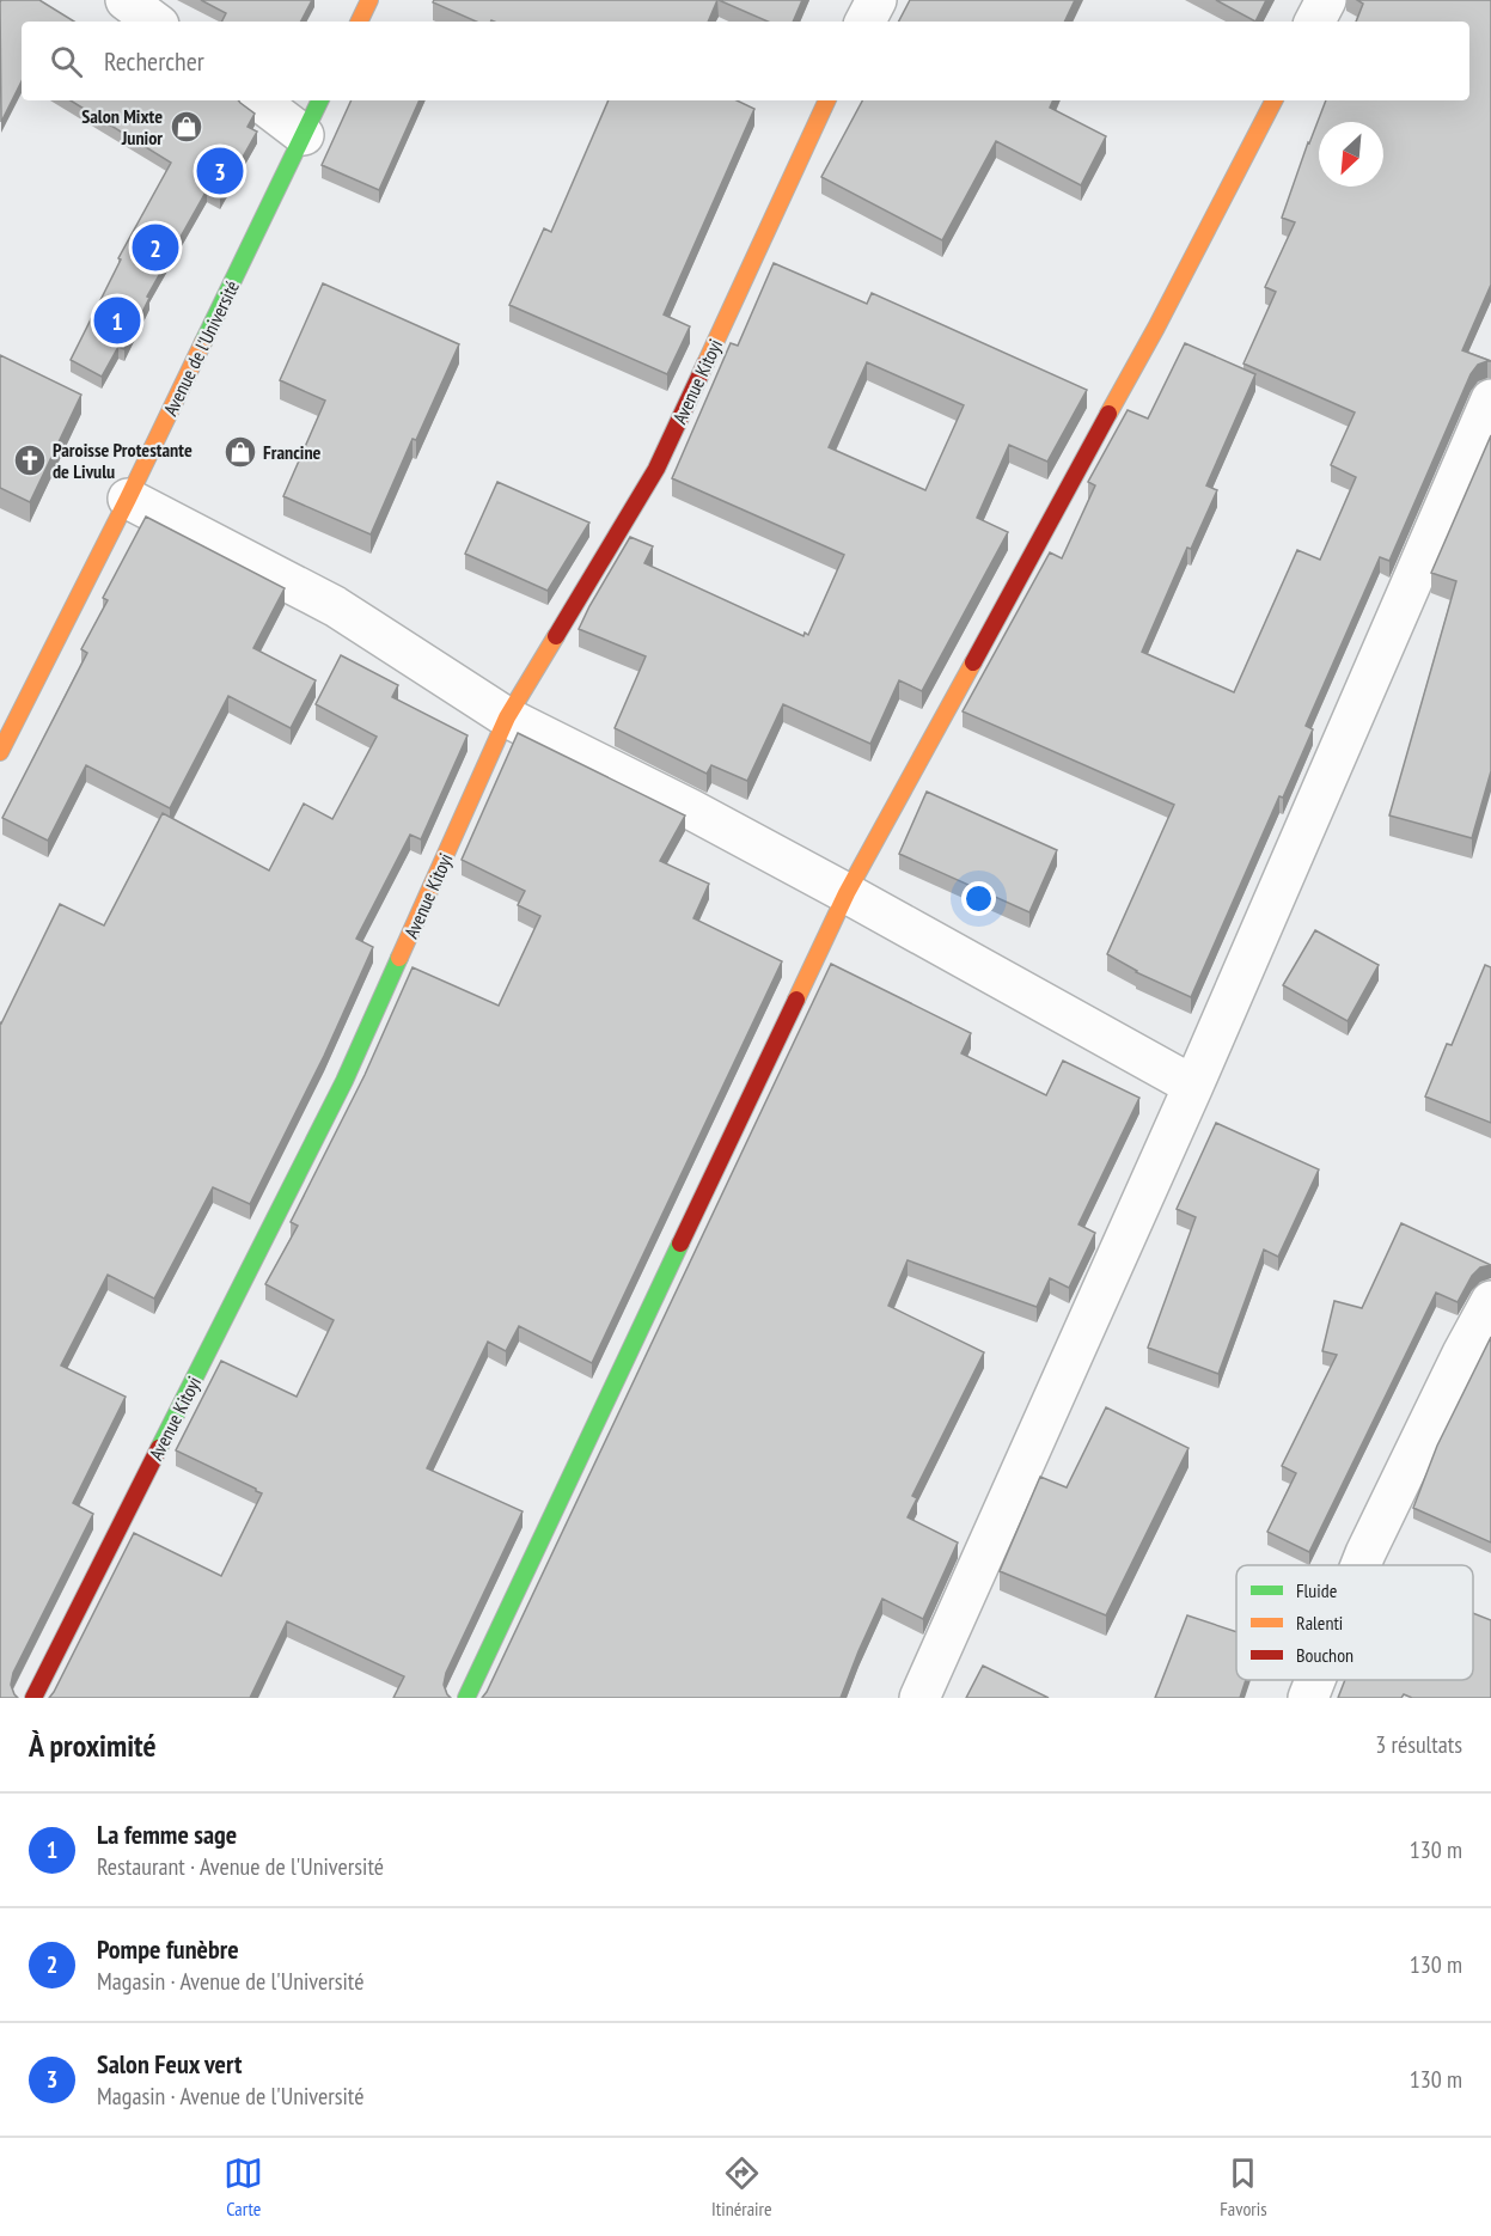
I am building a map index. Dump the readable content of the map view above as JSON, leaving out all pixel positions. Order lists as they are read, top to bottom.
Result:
{
  "streets": {
    "street": ["Avenue de l'Université", "Avenue Kitoyi"]
  },
  "places": {
    "shop": ["Salon Mixte Junior", "Francine"],
    "church": ["Paroisse Protestante de Livulu"]
  },
  "legend": ["Fluide", "Ralenti", "Bouchon"],
  "north": "bottom left",
  "page": {
    "search": "Rechercher",
    "pins": ["3", "2", "1"],
    "heading": ["À proximité", "3 résultats"],
    "list": [
      {
        "mark": "1",
        "name": "La femme sage",
        "note": "Restaurant · Avenue de l'Université",
        "value": "130 m"
      },
      {
        "mark": "2",
        "name": "Pompe funèbre",
        "note": "Magasin · Avenue de l'Université",
        "value": "130 m"
      },
      {
        "mark": "3",
        "name": "Salon Feux vert",
        "note": "Magasin · Avenue de l'Université",
        "value": "130 m"
      }
    ],
    "nav": ["Carte", "Itinéraire", "Favoris"]
  }
}
